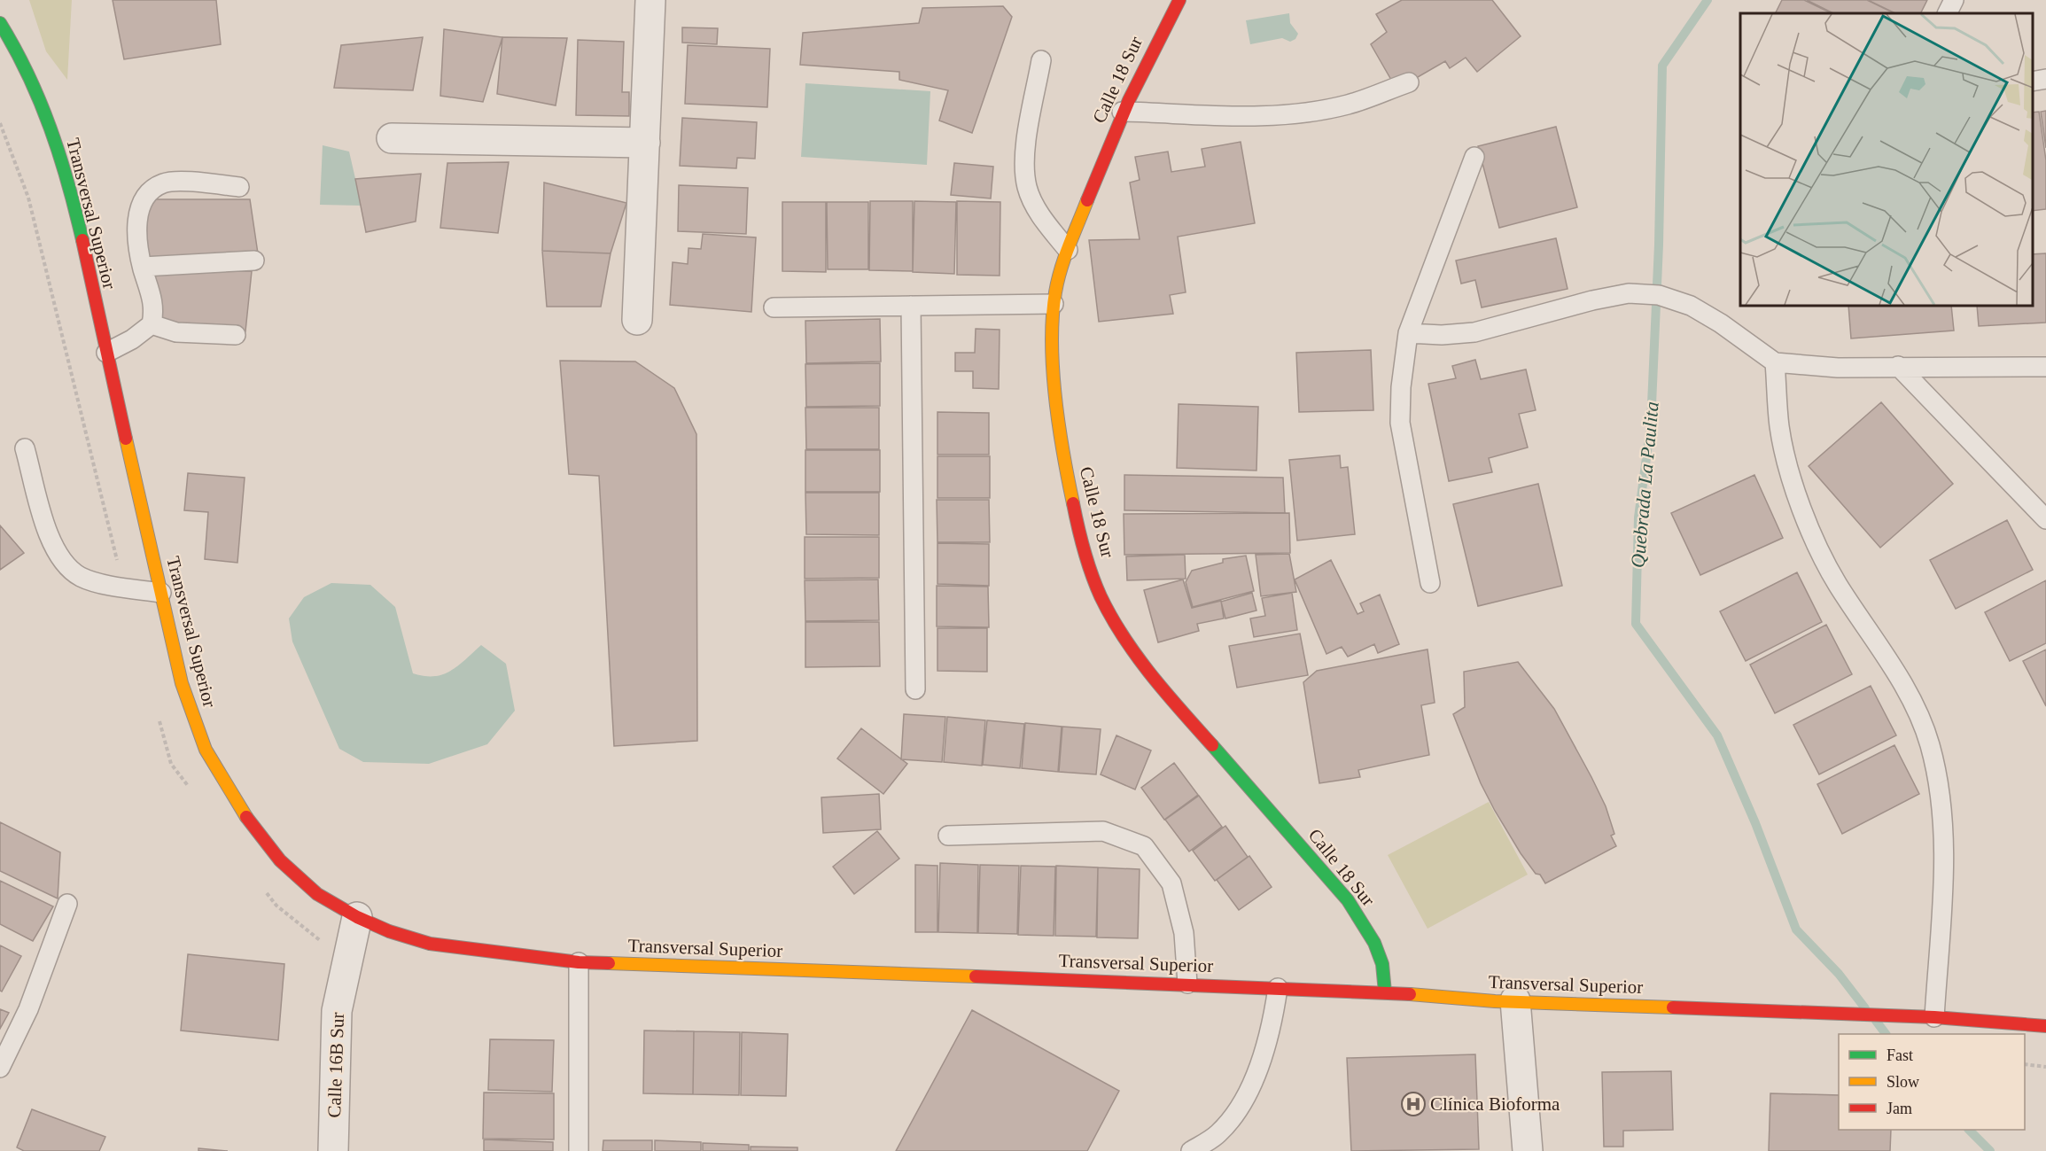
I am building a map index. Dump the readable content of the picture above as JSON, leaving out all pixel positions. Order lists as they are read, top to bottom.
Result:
{
  "streets": {
    "main road": ["Calle 18 Sur", "Transversal Superior"],
    "street": ["Calle 16B Sur"]
  },
  "crossings": [
    ["Calle 18 Sur", "Transversal Superior"],
    ["Transversal Superior", "Calle 16B Sur"]
  ],
  "water": ["Quebrada La Paulita"],
  "places": {
    "hospital": ["Clínica Bioforma"]
  },
  "legend": ["Fast", "Slow", "Jam"]
}
